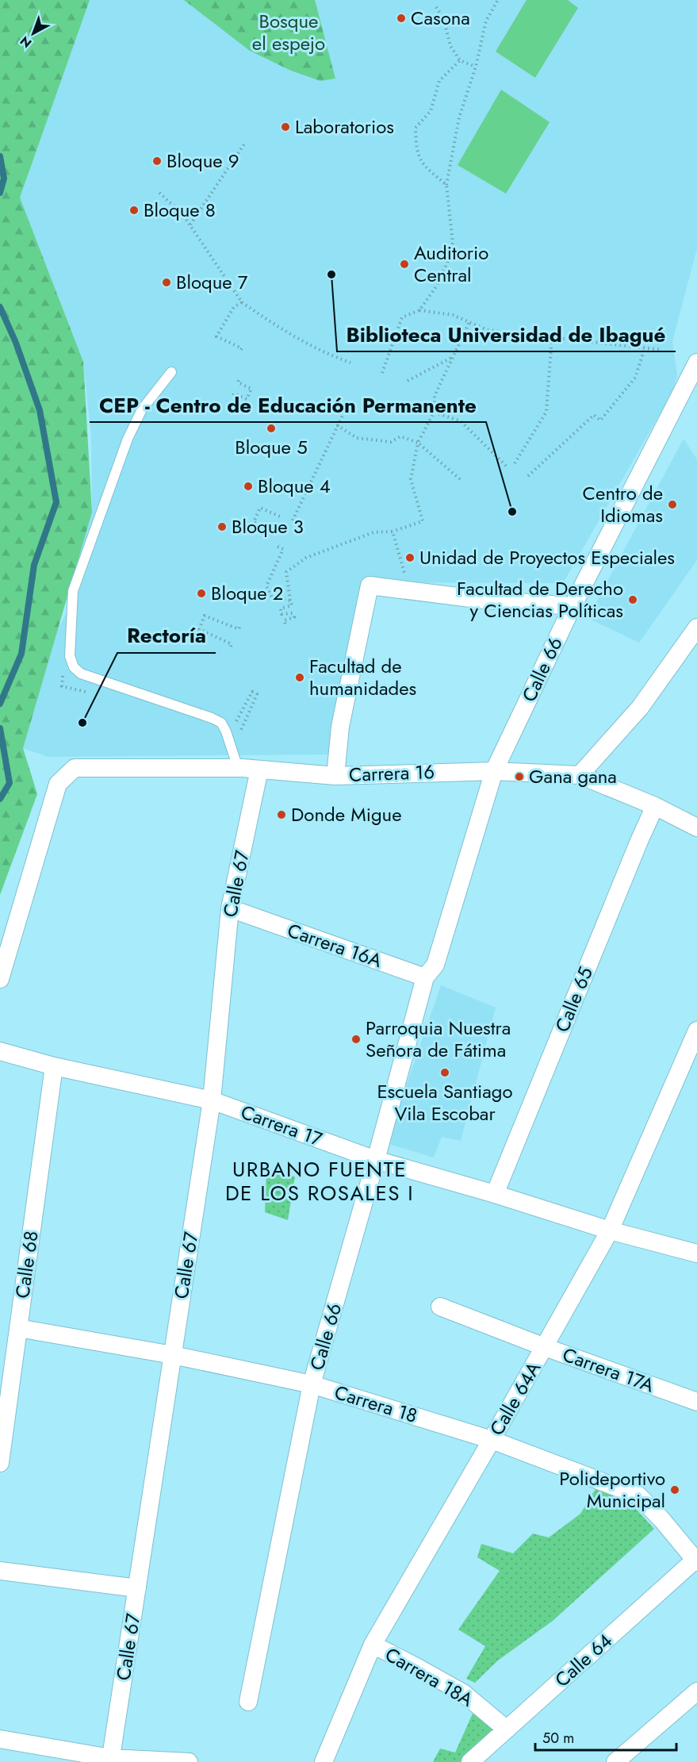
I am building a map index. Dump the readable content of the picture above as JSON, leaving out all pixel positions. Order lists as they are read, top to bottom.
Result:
{
  "streets": {
    "street": [
      "Calle 66",
      "Carrera 16",
      "Calle 67",
      "Carrera 16A",
      "Calle 65",
      "Carrera 17",
      "Calle 68",
      "Carrera 17A",
      "Calle 64A",
      "Carrera 18",
      "Calle 64",
      "Carrera 18A"
    ]
  },
  "crossings": [
    ["Calle 66", "Carrera 16"],
    ["Calle 66", "Carrera 16A"],
    ["Calle 66", "Carrera 17"],
    ["Calle 66", "Carrera 18"],
    ["Carrera 16", "Calle 67"],
    ["Carrera 16", "Calle 65"],
    ["Calle 67", "Carrera 16A"],
    ["Calle 67", "Carrera 17"],
    ["Calle 67", "Carrera 18"],
    ["Calle 65", "Carrera 17"],
    ["Carrera 17", "Calle 68"],
    ["Carrera 17", "Calle 64A"],
    ["Calle 68", "Carrera 18"],
    ["Carrera 17A", "Calle 64A"],
    ["Calle 64A", "Carrera 18"],
    ["Calle 64A", "Carrera 18A"],
    ["Carrera 18", "Calle 64"],
    ["Calle 64", "Carrera 18A"]
  ],
  "districts": ["URBANO FUENTE DE LOS ROSALES I"],
  "parks": ["Bosque el espejo"],
  "places": [
    "Casona",
    "Laboratorios",
    "Bloque 9",
    "Bloque 8",
    "Auditorio Central",
    "Biblioteca Universidad de Ibagué",
    "Bloque 7",
    "Bloque 5",
    "Bloque 4",
    "Centro de Idiomas",
    "CEP - Centro de Educación Permanente",
    "Bloque 3",
    "Unidad de Proyectos Especiales",
    "Bloque 2",
    "Facultad de Derecho y Ciencias Políticas",
    "Facultad de humanidades",
    "Rectoría",
    "Gana gana",
    "Donde Migue",
    "Parroquia Nuestra Señora de Fátima",
    "Escuela Santiago Vila Escobar",
    "Polideportivo Municipal"
  ],
  "scale_bar": "50 m",
  "north": "bottom left"
}
